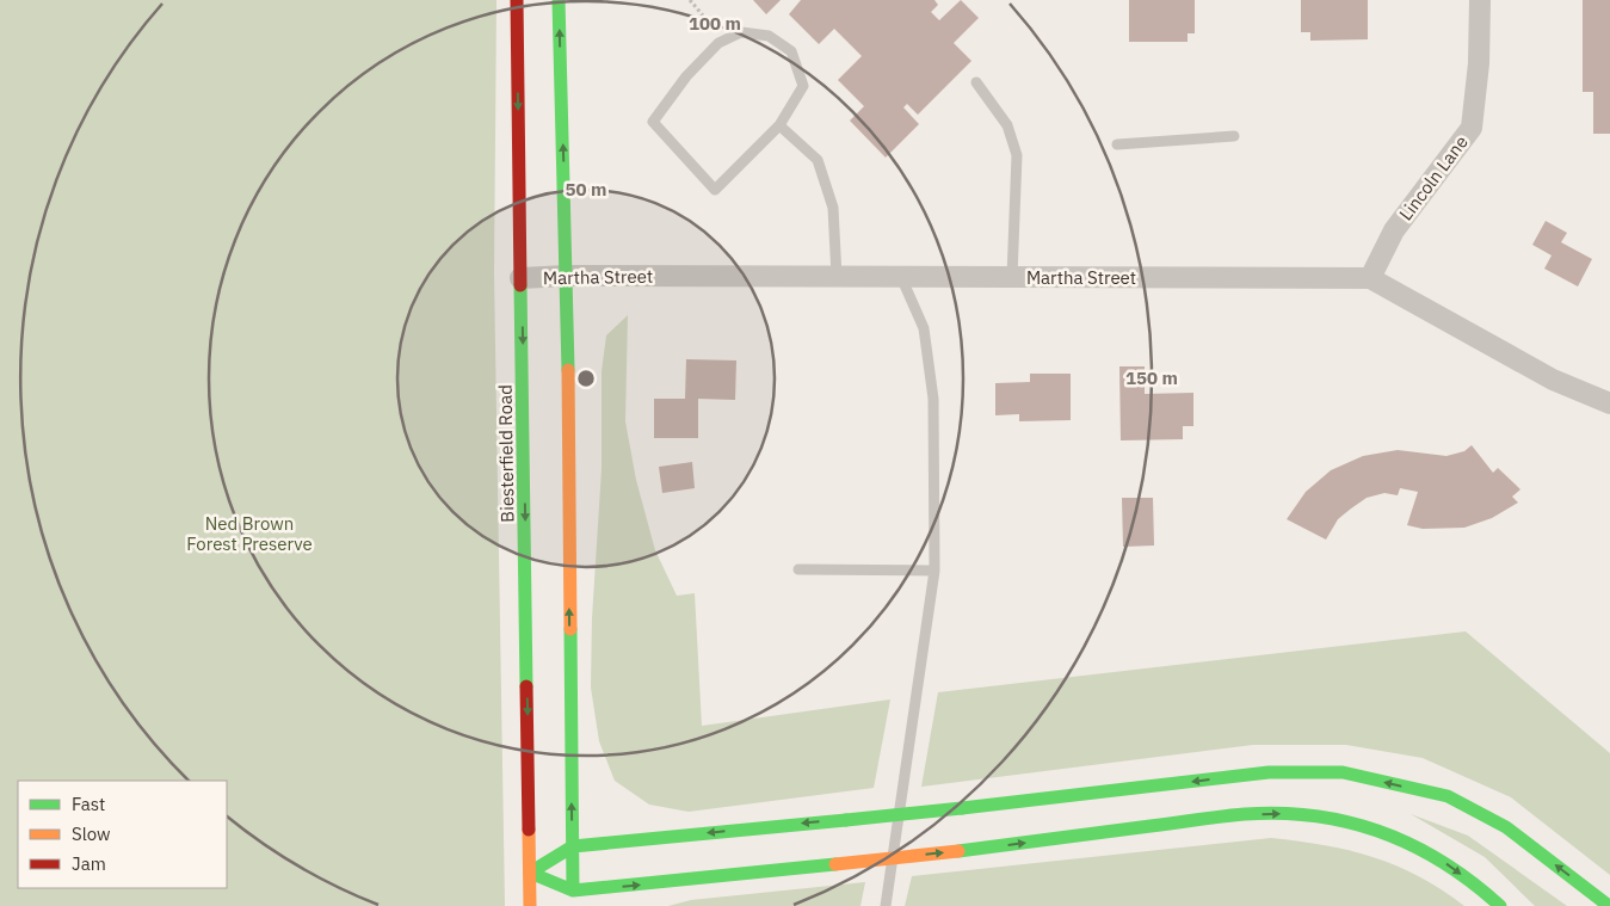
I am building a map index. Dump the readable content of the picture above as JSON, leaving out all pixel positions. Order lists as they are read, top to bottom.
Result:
{
  "streets": {
    "main road": ["Biesterfield Road"],
    "street": ["Lincoln Lane", "Martha Street"]
  },
  "crossings": [
    ["Lincoln Lane", "Martha Street"],
    ["Martha Street", "Biesterfield Road"]
  ],
  "parks": ["Ned Brown Forest Preserve"],
  "legend": ["Fast", "Slow", "Jam"],
  "rings": ["100 m", "50 m", "150 m"]
}
